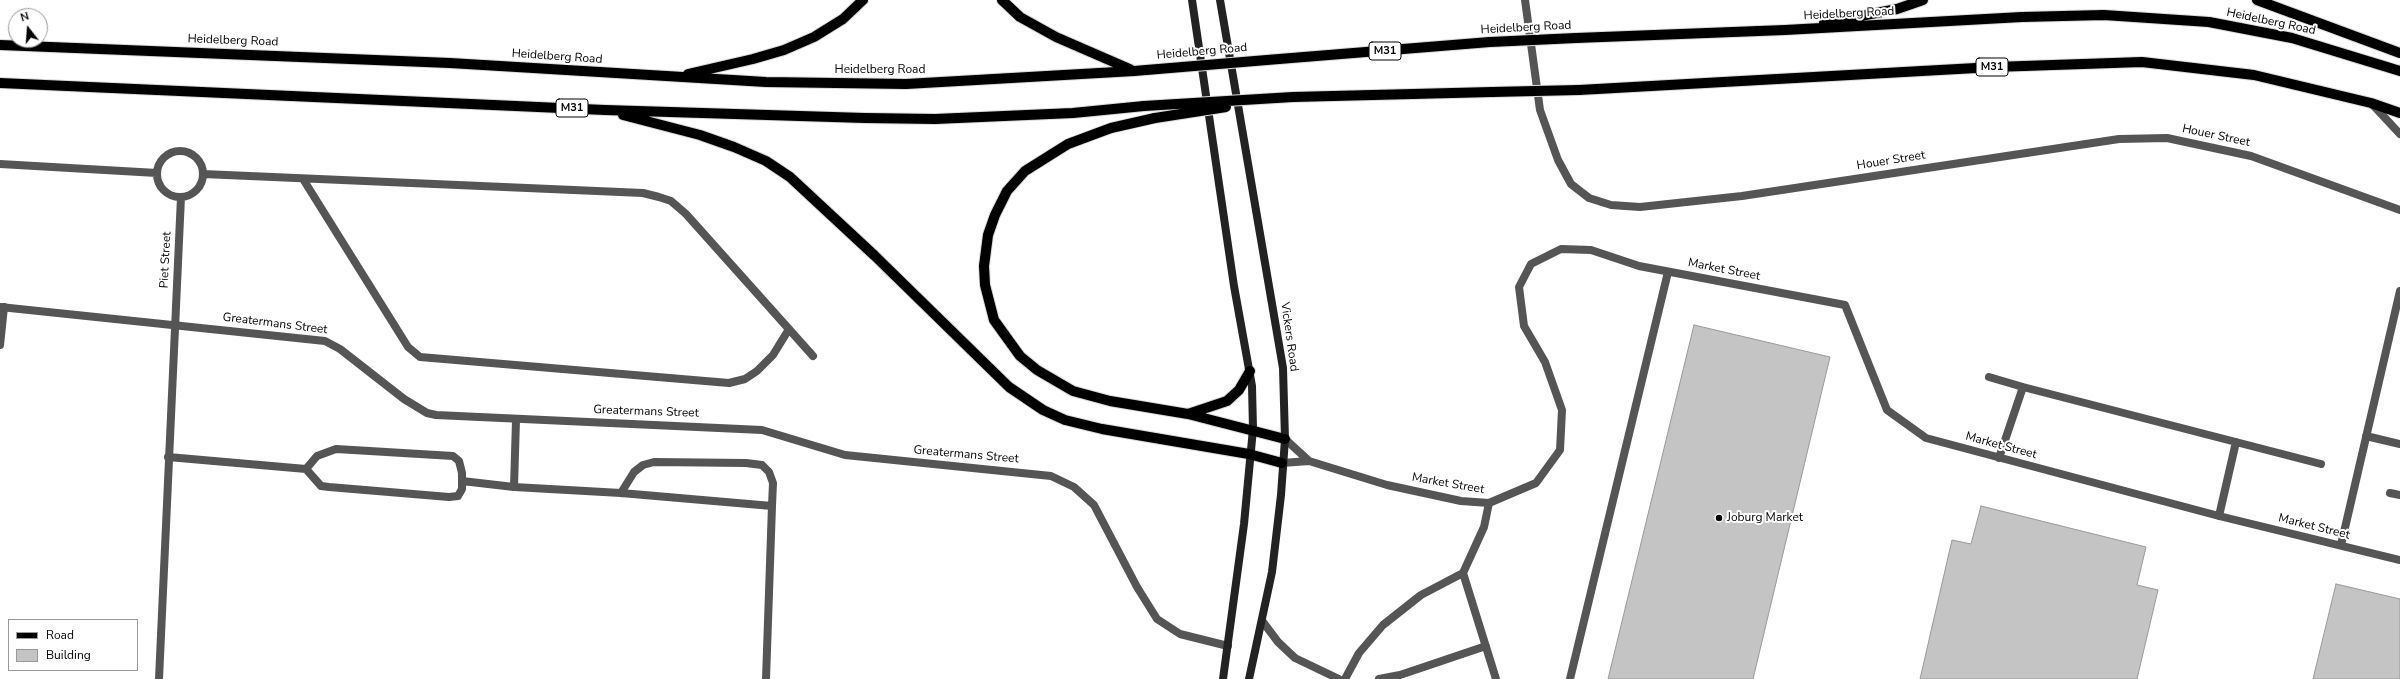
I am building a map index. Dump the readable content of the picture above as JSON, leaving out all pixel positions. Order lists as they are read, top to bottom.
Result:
{
  "streets": {
    "main road": ["Heidelberg Road", "M31", "Vickers Road"],
    "street": [
      "Houer Street",
      "Piet Street",
      "Market Street",
      "Greatermans Street"
    ]
  },
  "crossings": [
    ["Piet Street", "Greatermans Street"],
    ["Market Street", "Vickers Road"]
  ],
  "places": ["Joburg Market"],
  "legend": ["Road", "Building"],
  "north": "top"
}
